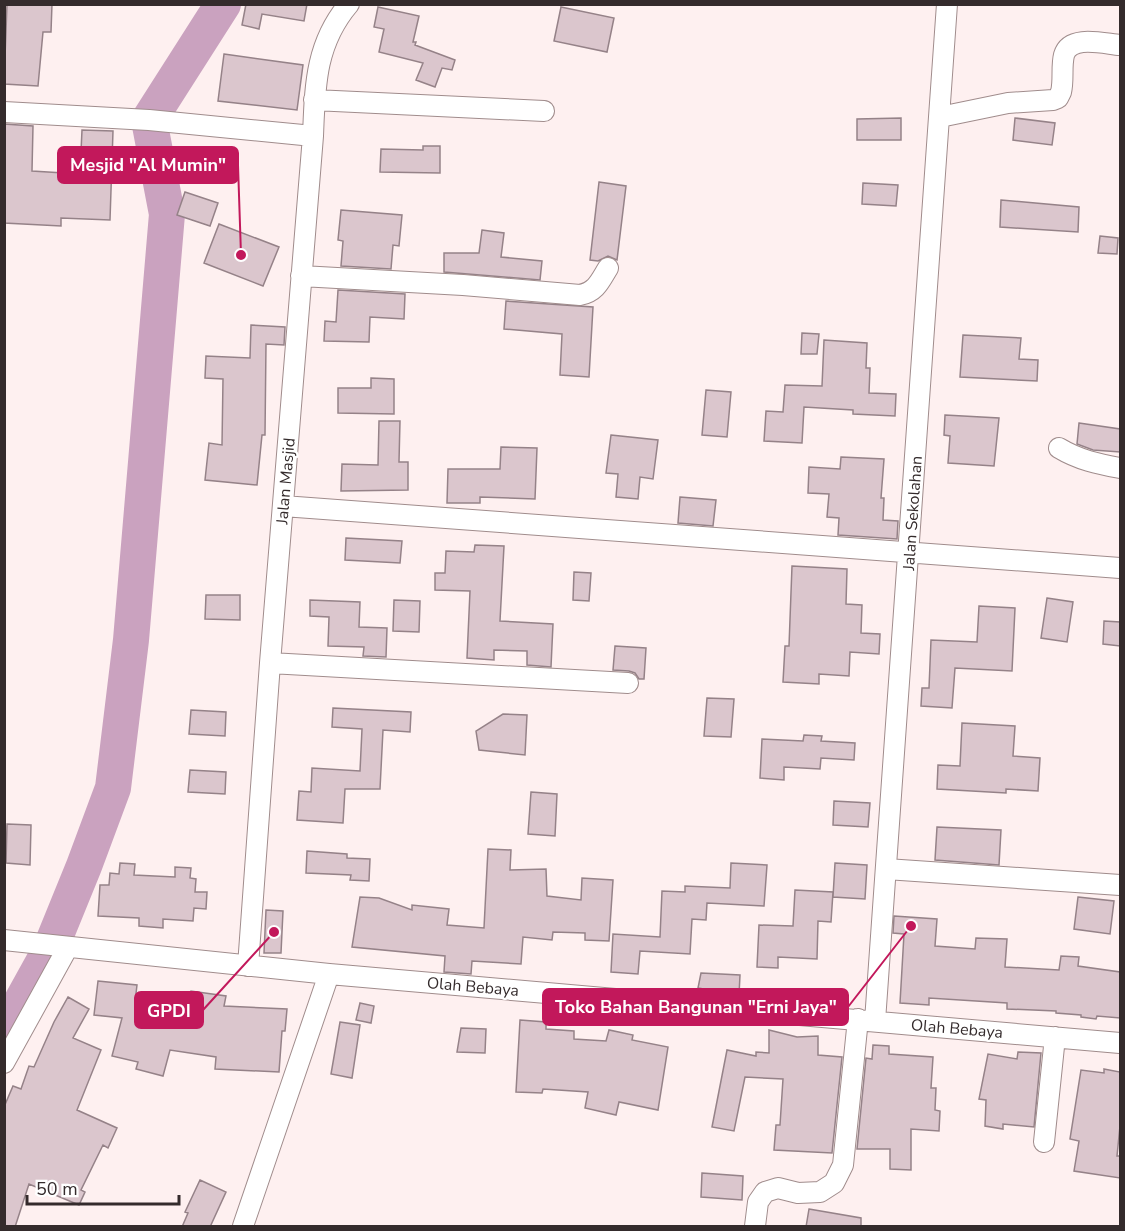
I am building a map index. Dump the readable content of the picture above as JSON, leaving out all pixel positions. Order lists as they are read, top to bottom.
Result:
{
  "streets": {
    "street": ["Jalan Masjid", "Jalan Sekolahan", "Olah Bebaya"]
  },
  "crossings": [
    ["Jalan Masjid", "Olah Bebaya"],
    ["Jalan Sekolahan", "Olah Bebaya"]
  ],
  "places": ["Mesjid \"Al Mumin\"", "Toko Bahan Bangunan \"Erni Jaya\"", "GPDI"],
  "scale_bar": "50 m"
}
